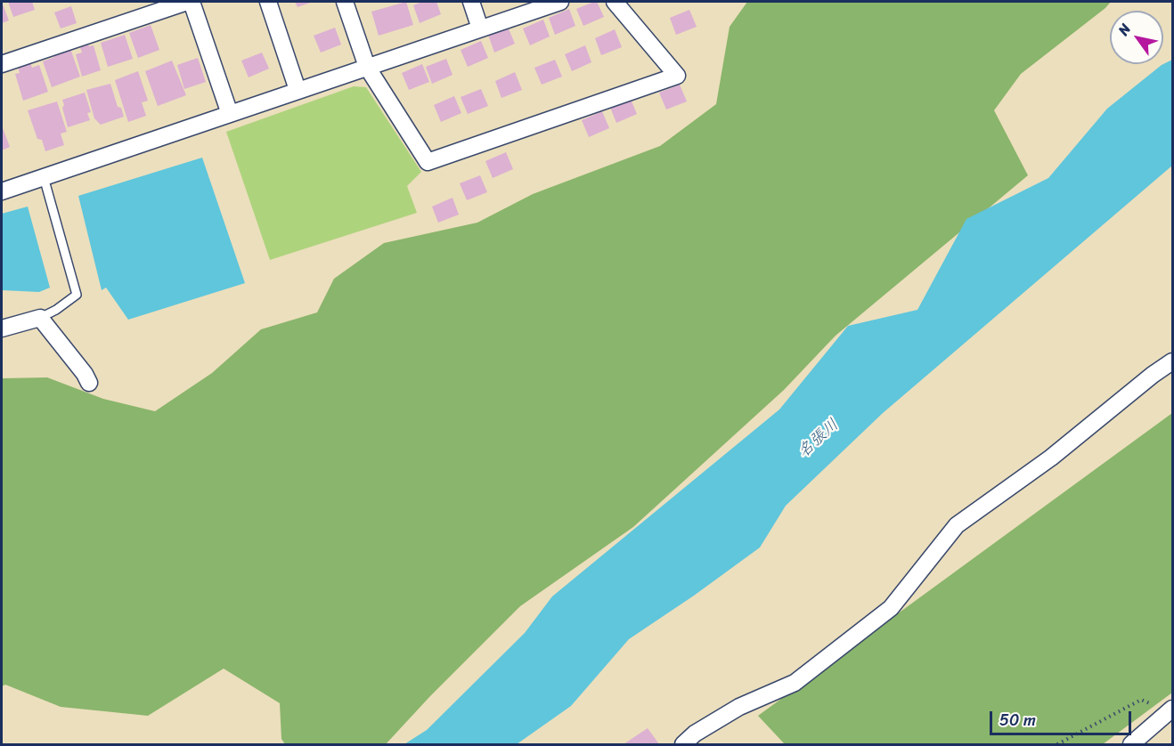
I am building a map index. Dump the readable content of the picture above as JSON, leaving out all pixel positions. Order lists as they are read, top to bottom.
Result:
{
  "water": ["名張川"],
  "scale_bar": "50 m",
  "north": "top left"
}
